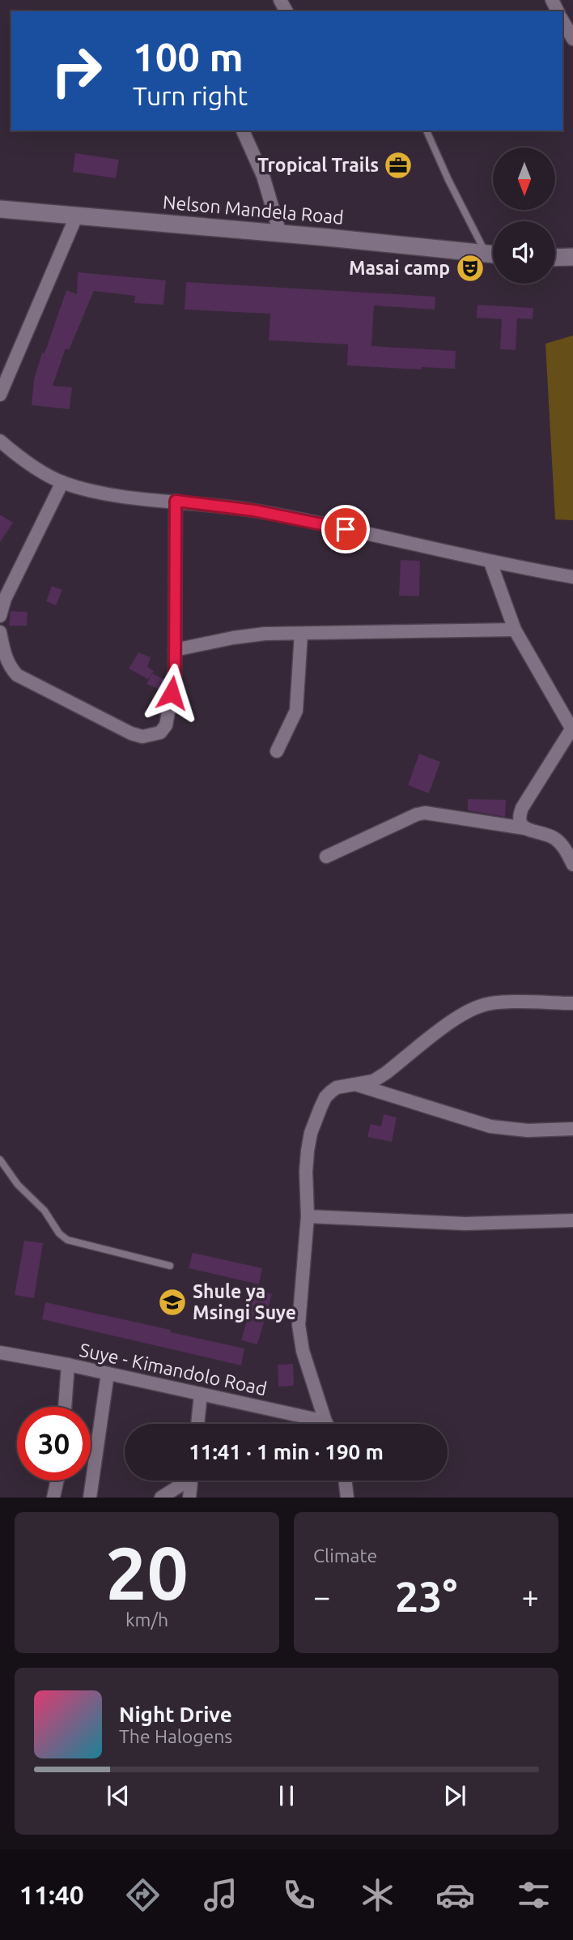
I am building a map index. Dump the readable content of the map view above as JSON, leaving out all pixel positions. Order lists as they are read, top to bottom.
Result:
{
  "streets": {
    "main road": ["Nelson Mandela Road"],
    "street": ["Suye - Kimandolo Road"]
  },
  "places": {
    "office": ["Tropical Trails"],
    "theatre": ["Masai camp"],
    "school or university": ["Shule ya Msingi Suye"]
  },
  "north": "bottom",
  "page": {
    "turn": ["100 m", "Turn right"],
    "limit": "30",
    "trip": "11:41 · 1 min · 190 m",
    "tile": [
      ["20", "km/h"],
      "Climate"
    ],
    "heat": ["−", "23°", "+"],
    "song": ["Night Drive", "The Halogens"],
    "tabs": "11:40"
  }
}
